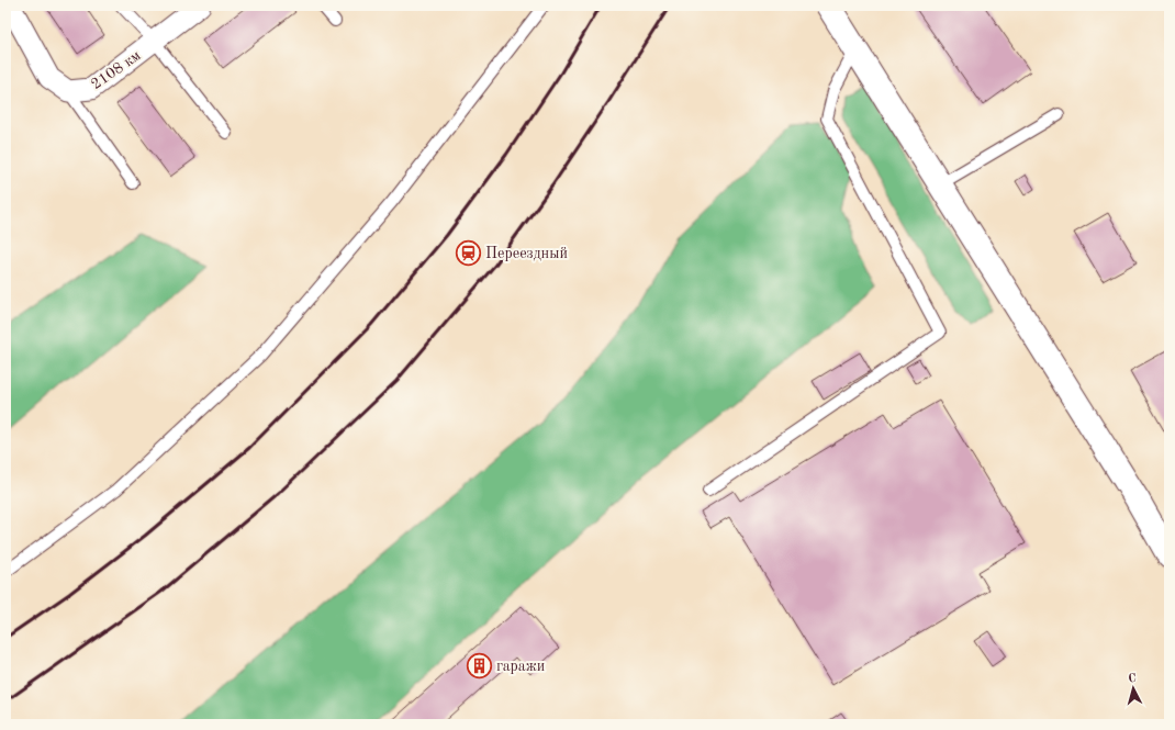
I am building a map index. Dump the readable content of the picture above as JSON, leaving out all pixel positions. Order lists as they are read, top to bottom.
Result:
{
  "streets": {
    "street": ["2108 км"]
  },
  "places": {
    "station": ["Переездный"],
    "building": ["гаражи"]
  },
  "north": "top"
}
